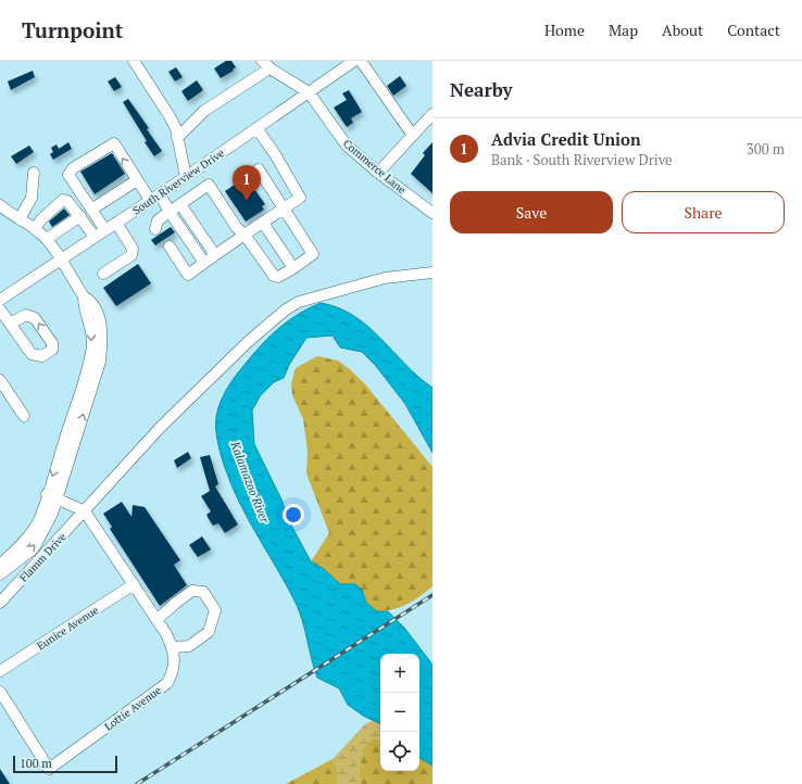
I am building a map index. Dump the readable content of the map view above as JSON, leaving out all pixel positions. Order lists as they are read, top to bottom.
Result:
{
  "streets": {
    "street": [
      "Commerce Lane",
      "South Riverview Drive",
      "Flamm Drive",
      "Eunice Avenue",
      "Lottie Avenue"
    ]
  },
  "crossings": [
    ["Commerce Lane", "South Riverview Drive"],
    ["Flamm Drive", "Lottie Avenue"],
    ["Eunice Avenue", "Lottie Avenue"]
  ],
  "water": ["Kalamazoo River"],
  "scale_bar": "100 m",
  "page": {
    "header": "Turnpoint",
    "nav": [
      "Home",
      "Map",
      "About",
      "Contact"
    ],
    "heading": "Nearby",
    "list": [
      {
        "mark": "1",
        "name": "Advia Credit Union",
        "note": "Bank · South Riverview Drive",
        "value": "300 m"
      }
    ],
    "pins": "1",
    "buttons": ["Save", "Share"],
    "map_buttons": ["+", "−"],
    "scale": "100 m"
  }
}
